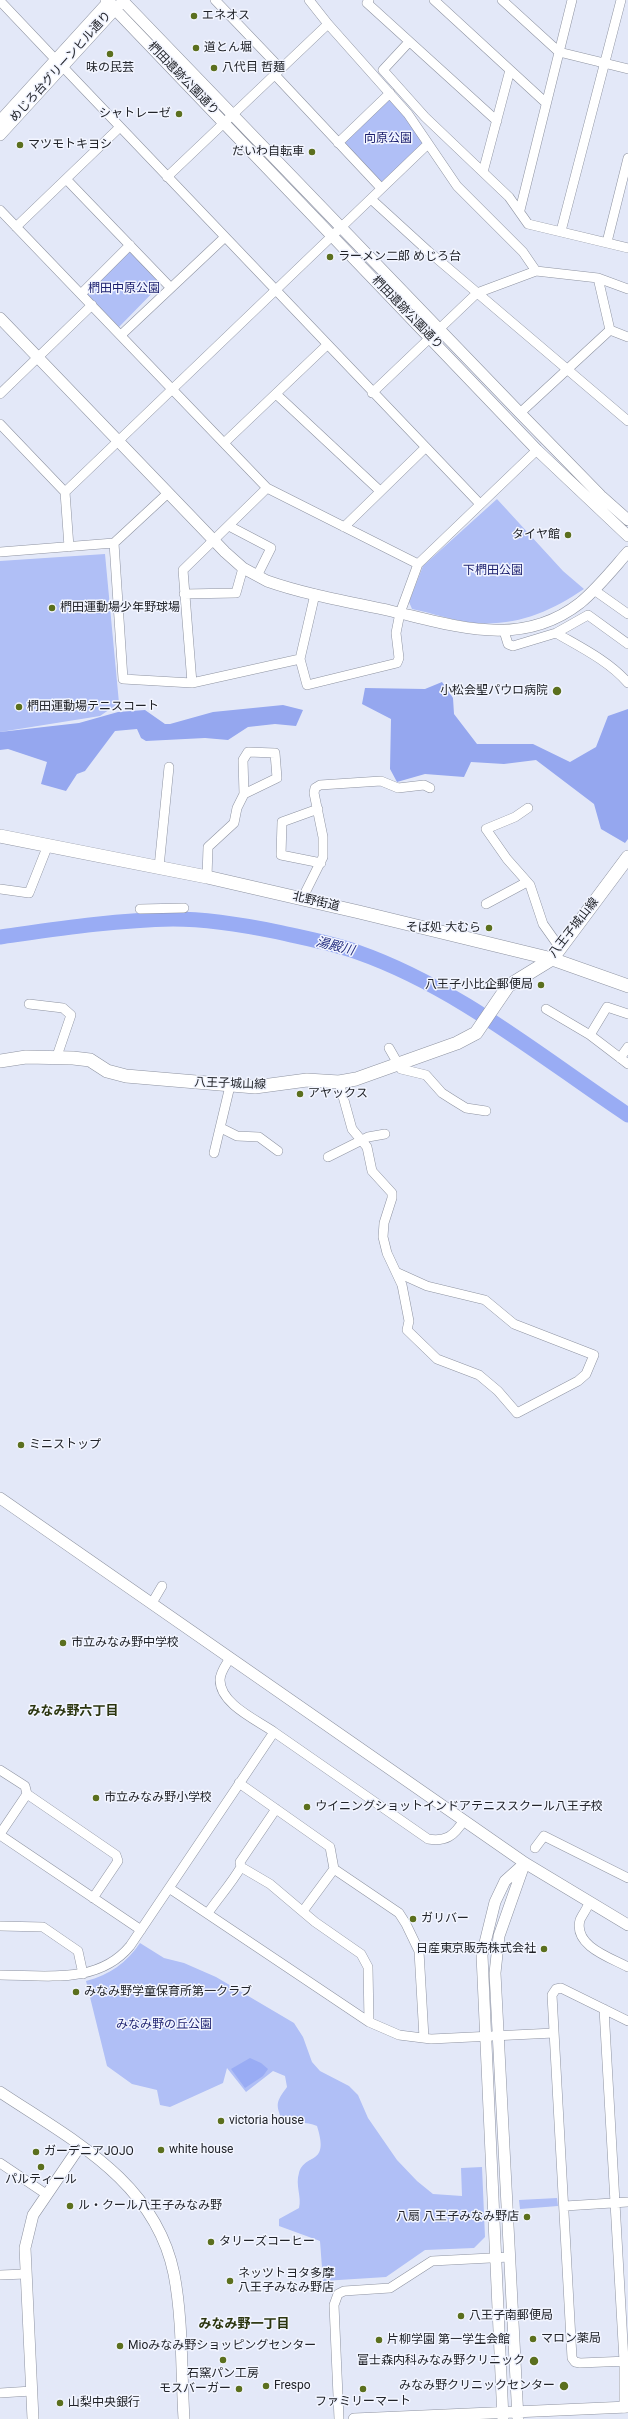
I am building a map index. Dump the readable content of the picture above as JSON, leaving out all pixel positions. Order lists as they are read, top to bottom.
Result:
{
  "streets": {
    "main road": ["北野街道", "八王子城山線"],
    "street": ["めじろ台グリーンヒル通り", "椚田遺跡公園通り"]
  },
  "crossings": [
    ["めじろ台グリーンヒル通り", "椚田遺跡公園通り"],
    ["北野街道", "八王子城山線"]
  ],
  "districts": ["みなみ野六丁目", "みなみ野一丁目"],
  "water": ["湯殿川"],
  "parks": [
    "向原公園",
    "椚田中原公園",
    "下椚田公園",
    "みなみ野の丘公園"
  ],
  "places": [
    "エネオス",
    "道とん堀",
    "味の民芸",
    "八代目 哲麺",
    "シャトレーゼ",
    "マツモトキヨシ",
    "だいわ自転車",
    "ラーメン二郎 めじろ台",
    "タイヤ館",
    "椚田運動場少年野球場",
    "小松会聖パウロ病院",
    "椚田運動場テニスコート",
    "そば処 大むら",
    "八王子小比企郵便局",
    "アヤックス",
    "ミニストップ",
    "市立みなみ野中学校",
    "市立みなみ野小学校",
    "ウイニングショットインドアテニススクール八王子校",
    "ガリバー",
    "日産東京販売株式会社",
    "みなみ野学童保育所第一クラブ",
    "victoria house",
    "white house",
    "ガーデニアJOJO",
    "パルティール",
    "ル・クール八王子みなみ野",
    "八扇 八王子みなみ野店",
    "タリーズコーヒー",
    "ネッツトヨタ多摩 八王子みなみ野店",
    "八王子南郵便局",
    "マロン薬局",
    "片柳学園 第一学生会館",
    "Mioみなみ野ショッピングセンター",
    "石窯パン工房",
    "富士森内科みなみ野クリニック",
    "Frespo",
    "みなみ野クリニックセンター",
    "モスバーガー",
    "ファミリーマート",
    "山梨中央銀行"
  ]
}
